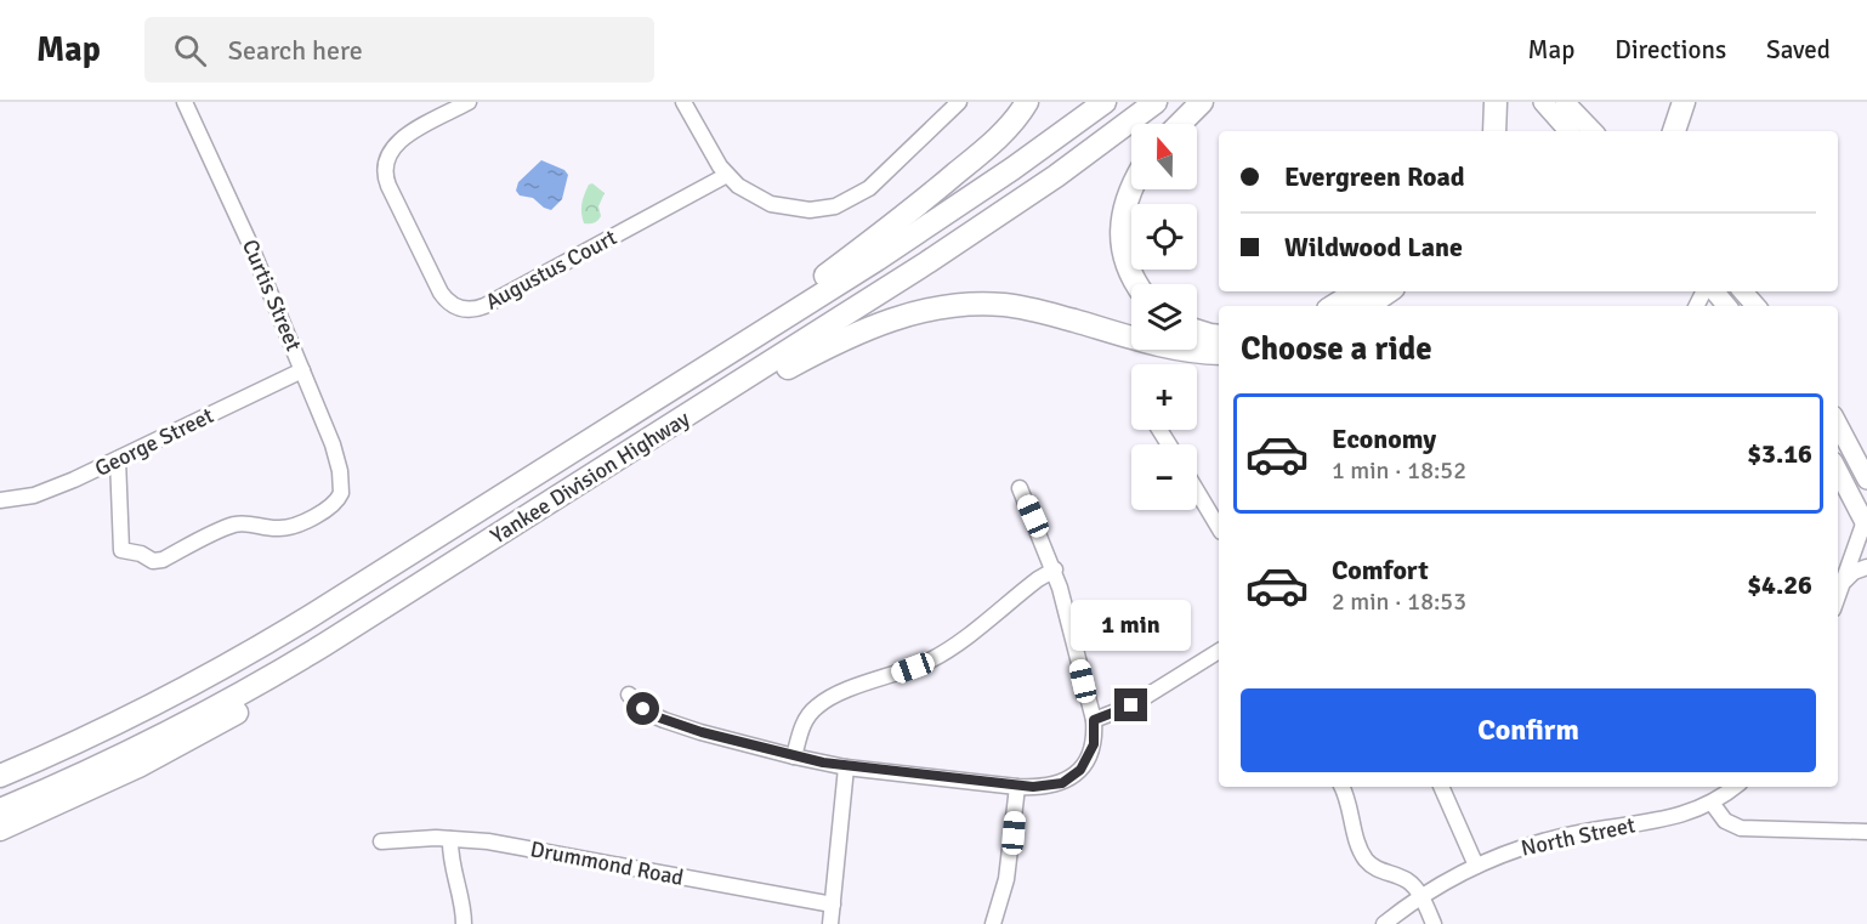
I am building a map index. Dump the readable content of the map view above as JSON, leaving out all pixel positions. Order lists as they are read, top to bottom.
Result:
{
  "streets": {
    "highway": ["Yankee Division Highway"],
    "street": [
      "Augustus Court",
      "Curtis Street",
      "George Street",
      "North Street",
      "Drummond Road"
    ]
  },
  "crossings": [
    ["Curtis Street", "George Street"]
  ],
  "north": "top",
  "page": {
    "header": "Map",
    "search": "Search here",
    "nav": ["Map", "Directions", "Saved"],
    "map_buttons": ["+", "−"],
    "banner": ["Evergreen Road", "Wildwood Lane"],
    "heading": "Choose a ride",
    "list": [
      {
        "name": "Economy",
        "note": "1 min · 18:52",
        "value": "$3.16"
      },
      {
        "name": "Comfort",
        "note": "2 min · 18:53",
        "value": "$4.26"
      }
    ],
    "bubble": "1 min",
    "buttons": "Confirm"
  }
}
